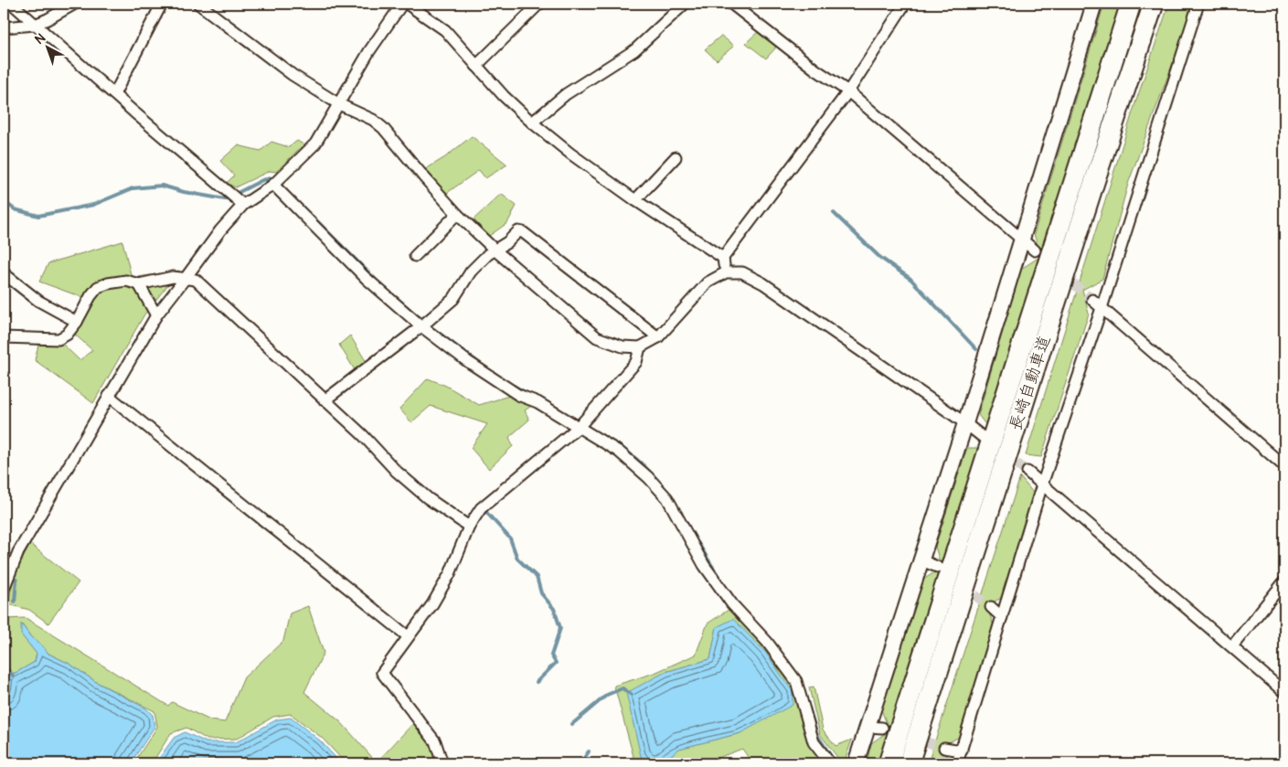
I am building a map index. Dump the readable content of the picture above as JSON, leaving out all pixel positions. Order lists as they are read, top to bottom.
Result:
{
  "streets": {
    "highway": ["長崎自動車道"]
  },
  "north": "top left"
}
